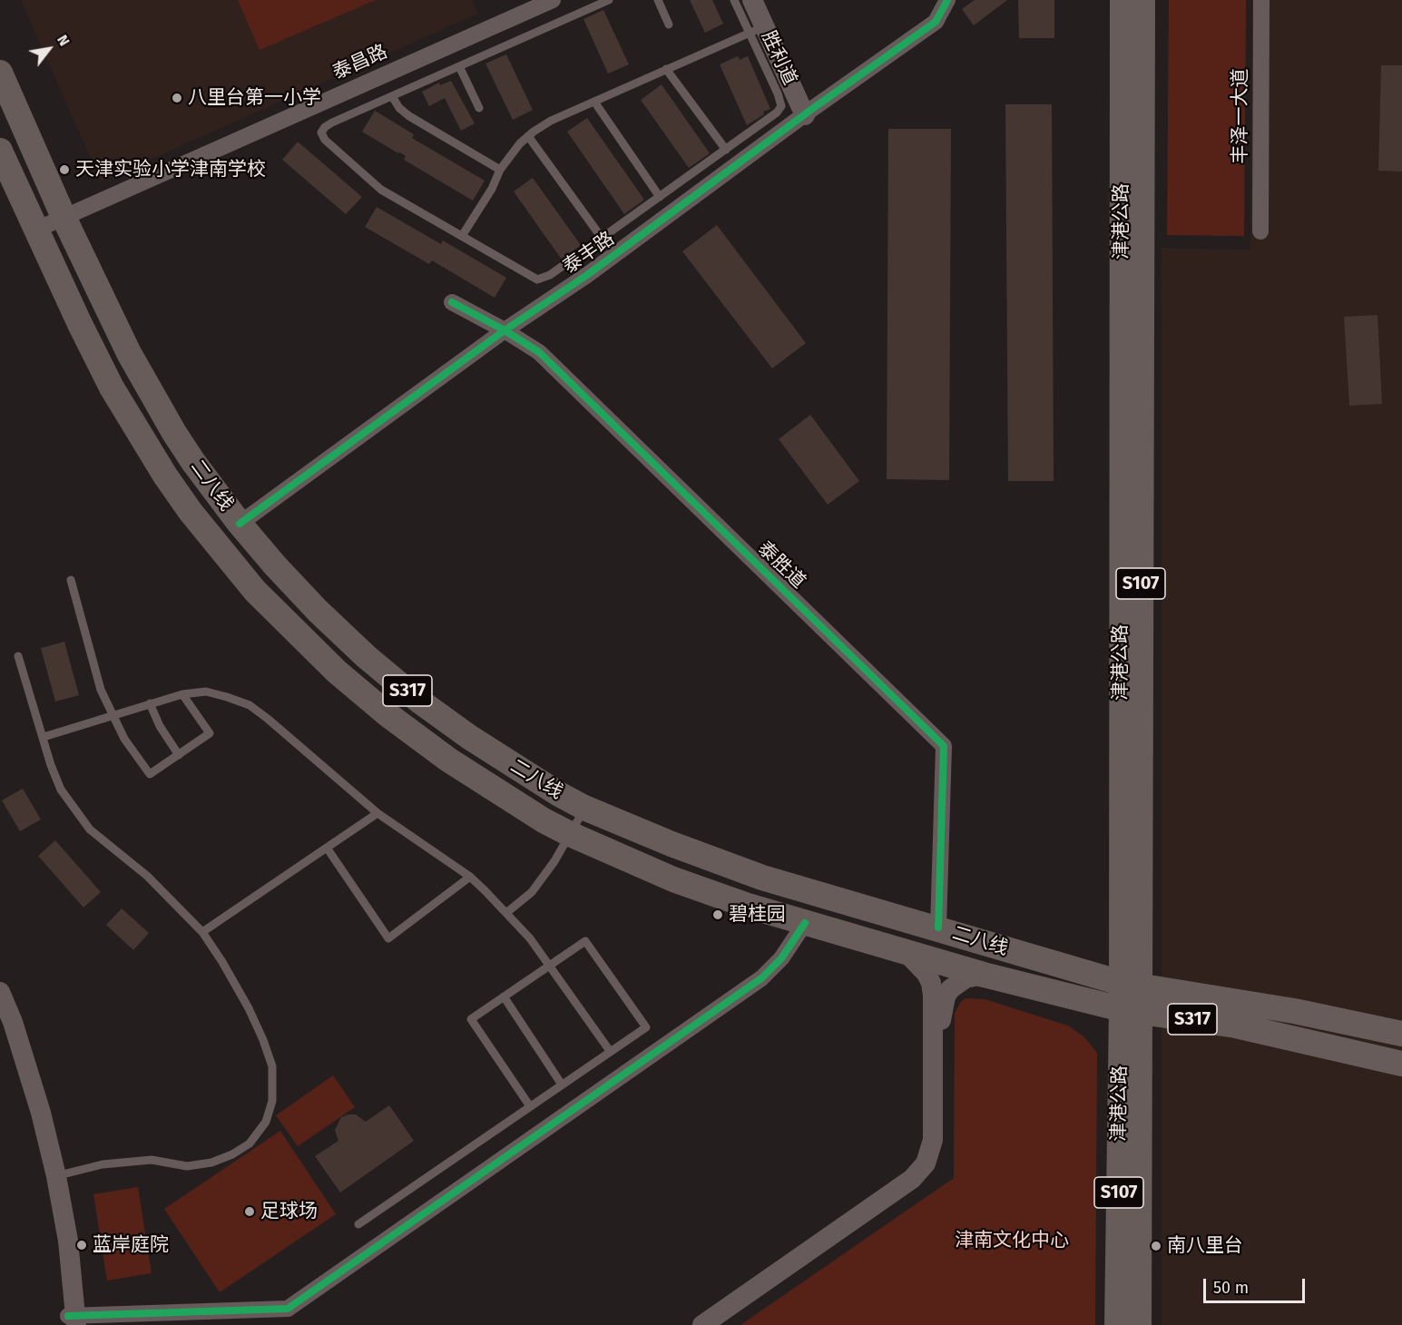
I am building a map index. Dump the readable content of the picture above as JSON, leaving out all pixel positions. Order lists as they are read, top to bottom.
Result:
{
  "streets": {
    "main road": [
      "津港公路",
      "二八线",
      "S107",
      "S317"
    ],
    "street": [
      "胜利道",
      "泰昌路",
      "丰泽一大道",
      "泰丰路",
      "泰胜道"
    ]
  },
  "crossings": [
    ["胜利道", "泰丰路"],
    ["泰昌路", "二八线"],
    ["津港公路", "二八线"],
    ["泰丰路", "二八线"],
    ["泰丰路", "泰胜道"],
    ["二八线", "泰胜道"]
  ],
  "parks": ["津南文化中心"],
  "places": [
    "八里台第一小学",
    "天津实验小学津南学校",
    "碧桂园",
    "足球场",
    "蓝岸庭院",
    "南八里台"
  ],
  "scale_bar": "50 m",
  "north": "top right"
}
